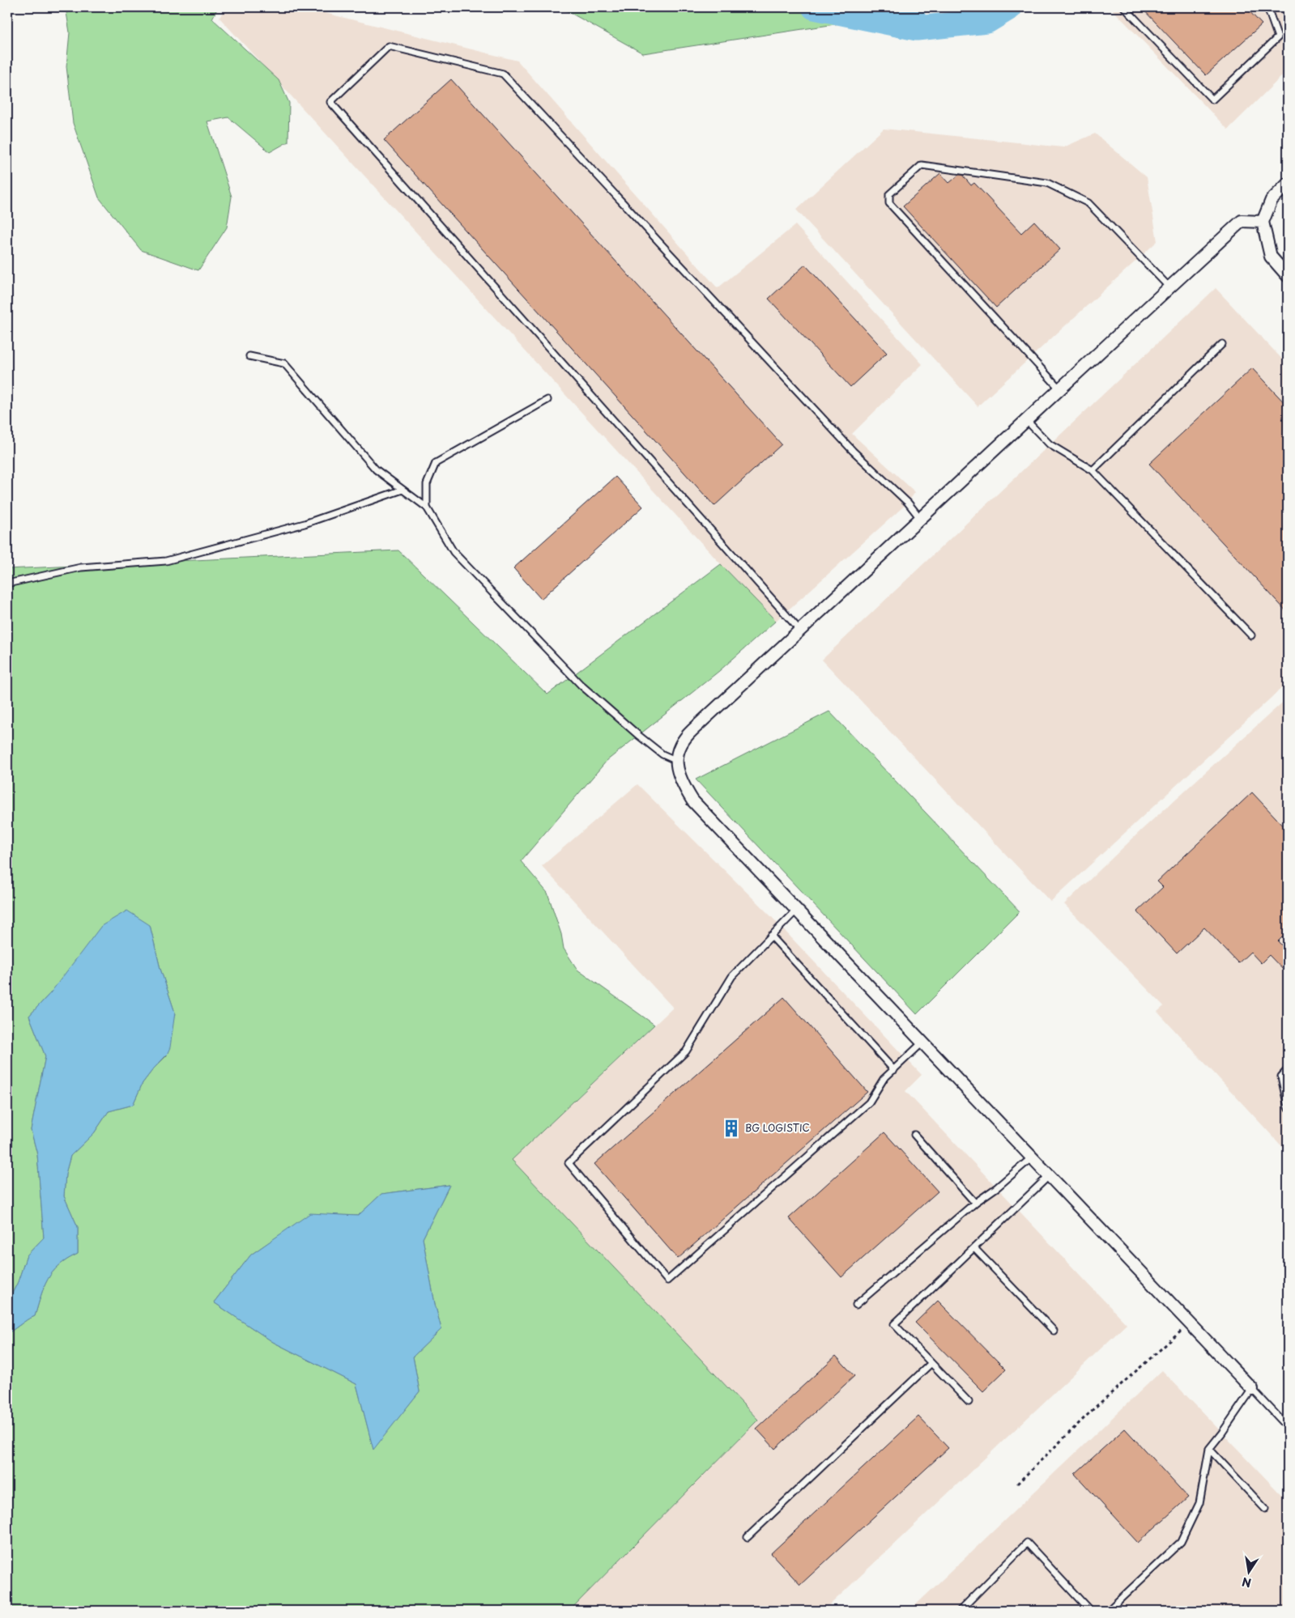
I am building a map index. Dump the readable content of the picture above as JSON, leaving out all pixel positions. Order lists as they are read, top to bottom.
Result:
{
  "places": {
    "building": ["BG LOGISTIC"]
  },
  "north": "bottom"
}
